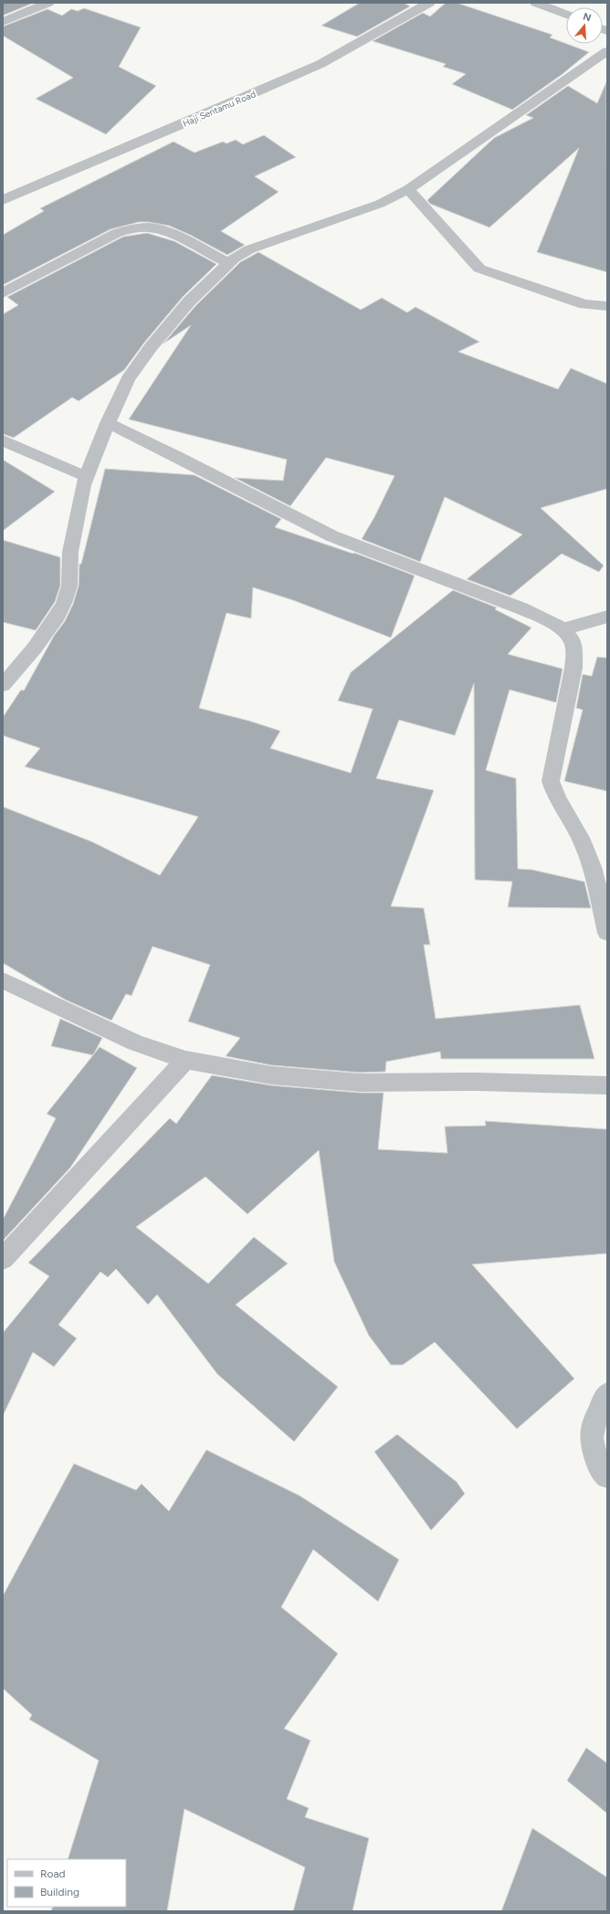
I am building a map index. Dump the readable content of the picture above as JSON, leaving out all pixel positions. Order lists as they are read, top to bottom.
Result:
{
  "streets": {
    "street": ["Haji Sentamu Road"]
  },
  "legend": ["Road", "Building"],
  "north": "top"
}
